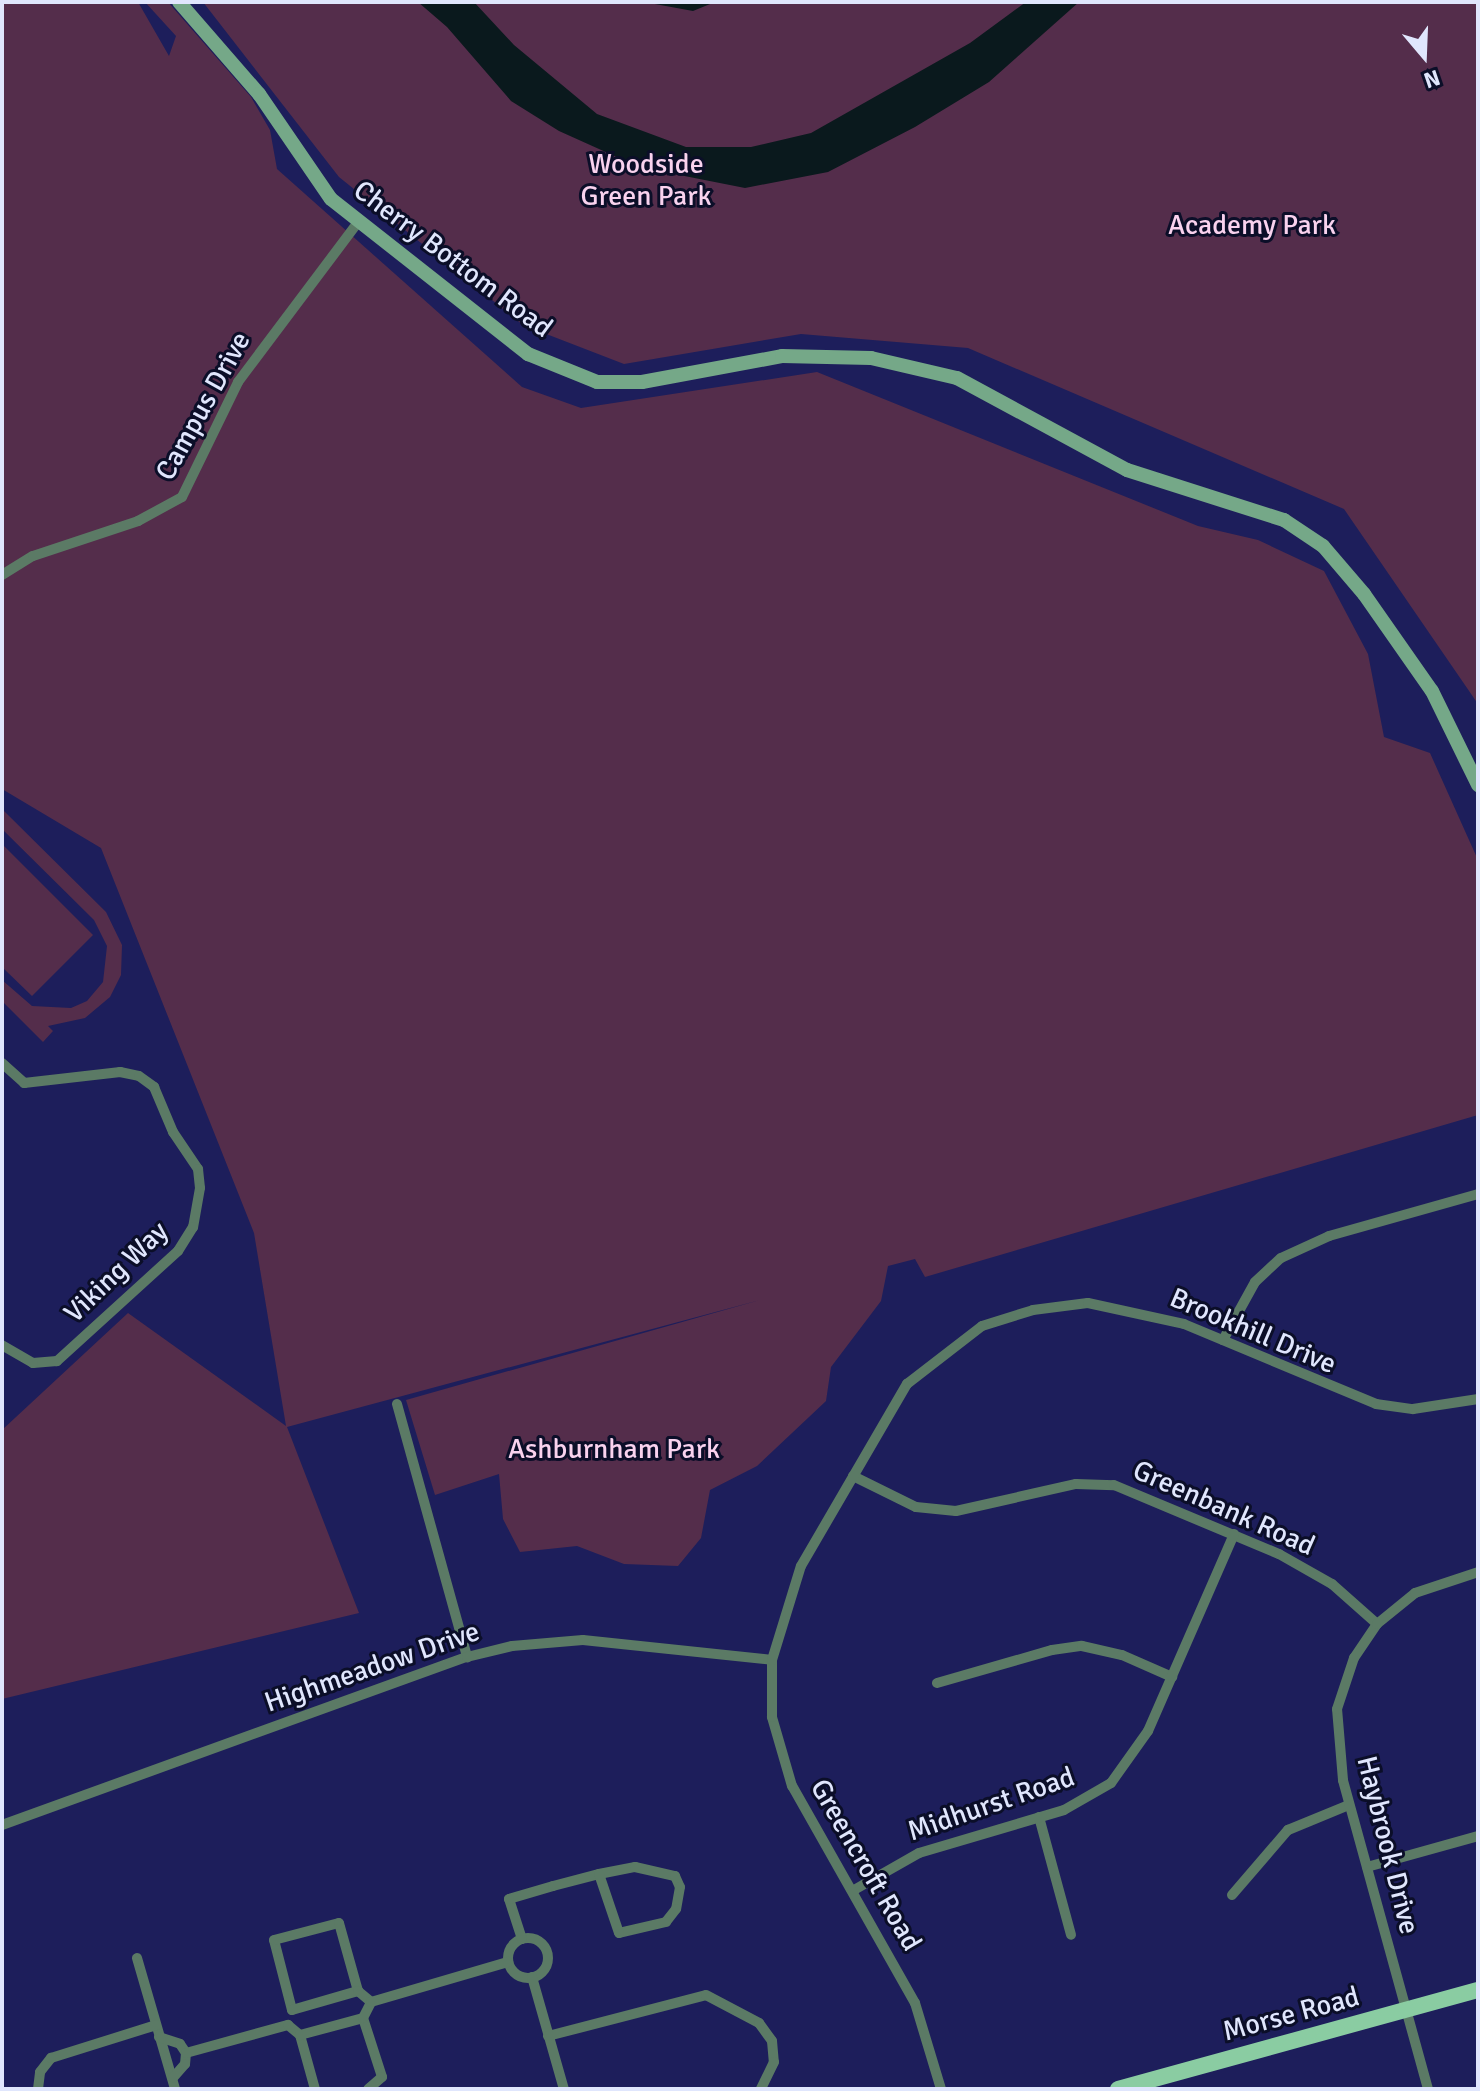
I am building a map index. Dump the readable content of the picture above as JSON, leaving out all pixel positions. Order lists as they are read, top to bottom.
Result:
{
  "streets": {
    "main road": ["Cherry Bottom Road", "Morse Road"],
    "street": [
      "Campus Drive",
      "Viking Way",
      "Brookhill Drive",
      "Greenbank Road",
      "Highmeadow Drive",
      "Midhurst Road",
      "Haybrook Drive",
      "Greencroft Road"
    ]
  },
  "crossings": [
    ["Cherry Bottom Road", "Campus Drive"],
    ["Brookhill Drive", "Greenbank Road"],
    ["Brookhill Drive", "Highmeadow Drive"],
    ["Brookhill Drive", "Greencroft Road"],
    ["Greenbank Road", "Midhurst Road"],
    ["Greenbank Road", "Haybrook Drive"],
    ["Highmeadow Drive", "Greencroft Road"],
    ["Midhurst Road", "Greencroft Road"],
    ["Haybrook Drive", "Morse Road"]
  ],
  "parks": ["Woodside Green Park", "Academy Park", "Ashburnham Park"],
  "north": "bottom"
}
